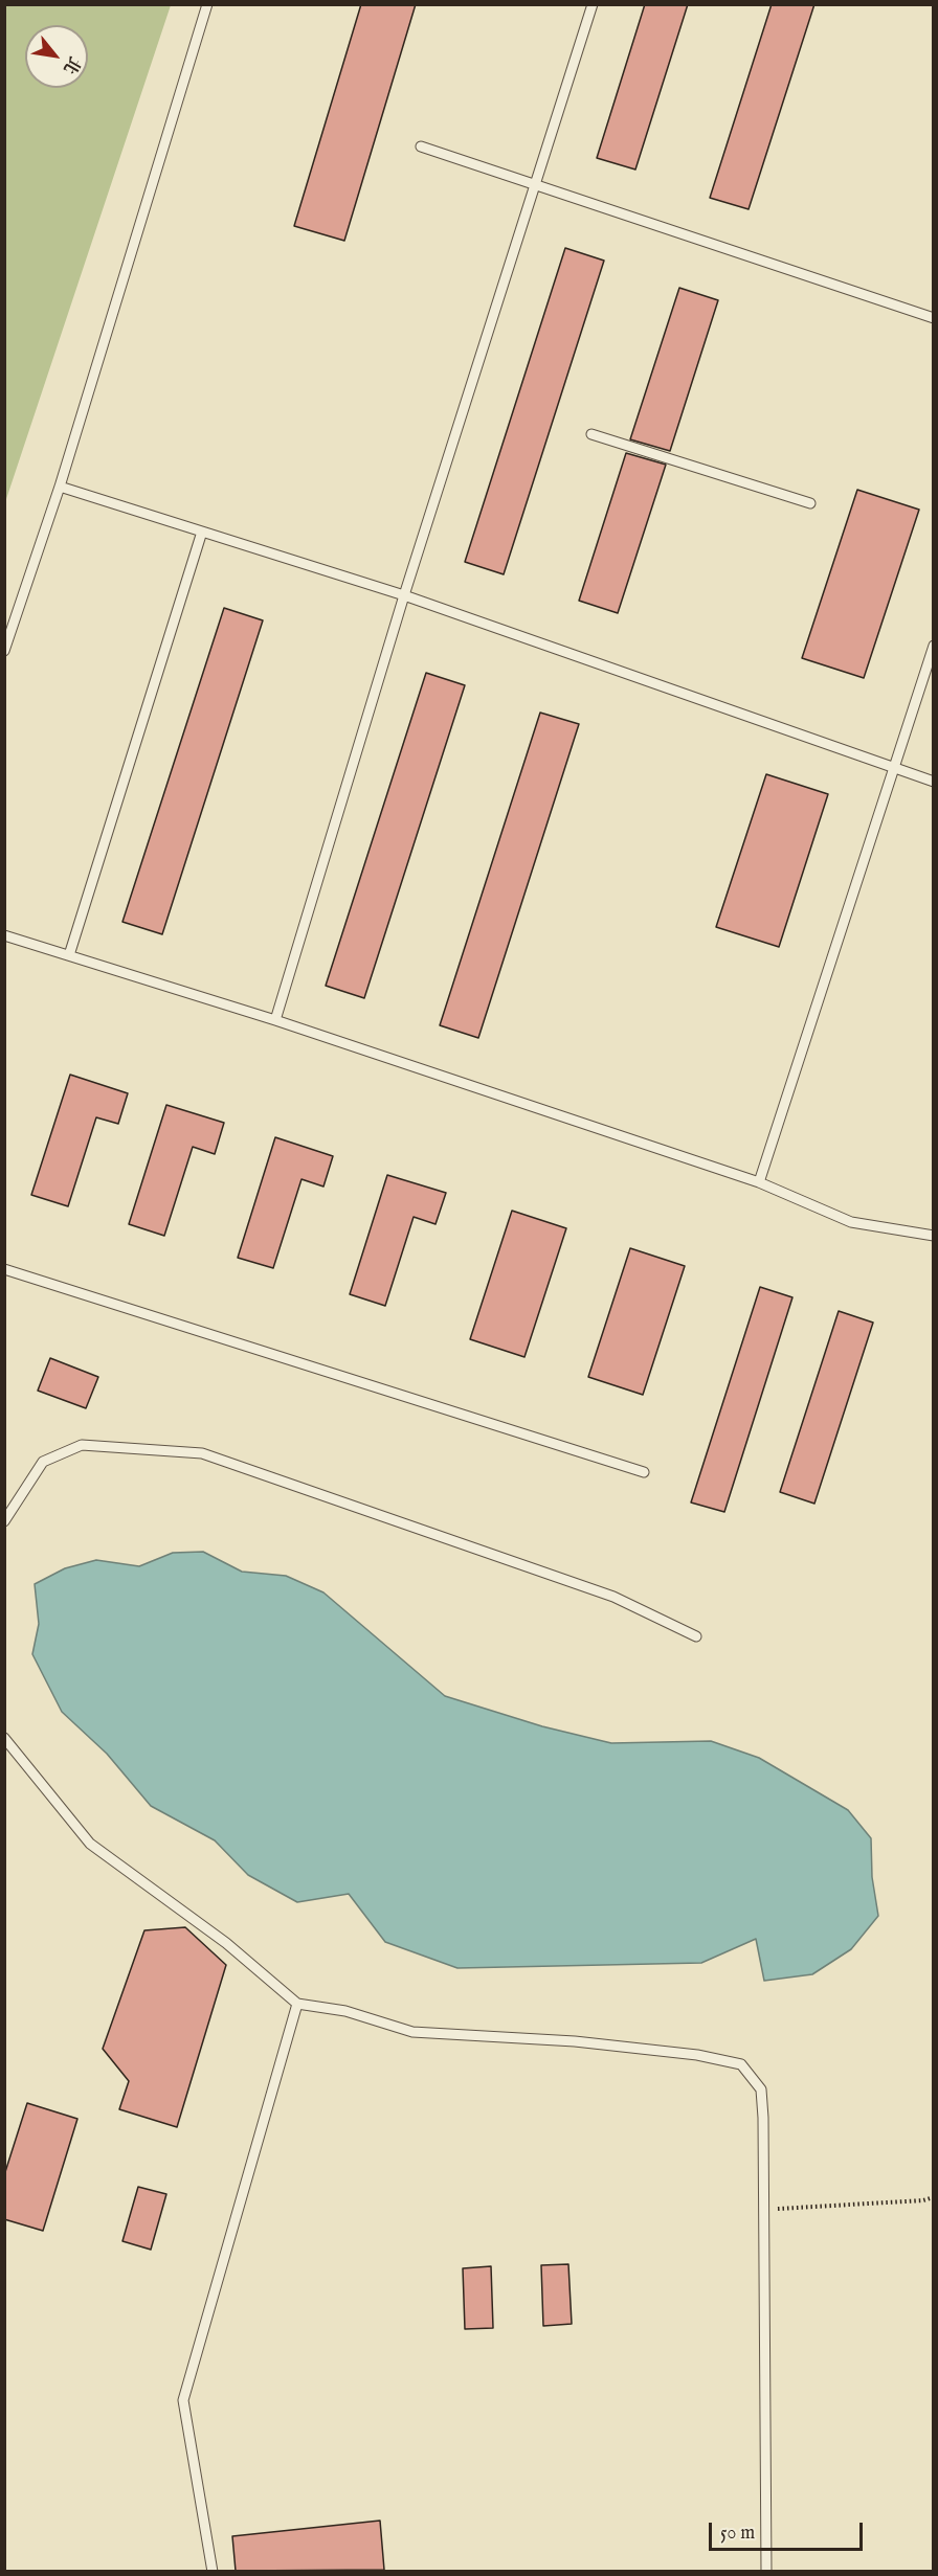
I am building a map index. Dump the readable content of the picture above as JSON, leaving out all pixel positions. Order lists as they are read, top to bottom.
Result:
{
  "scale_bar": "50 m",
  "north": "bottom right"
}
